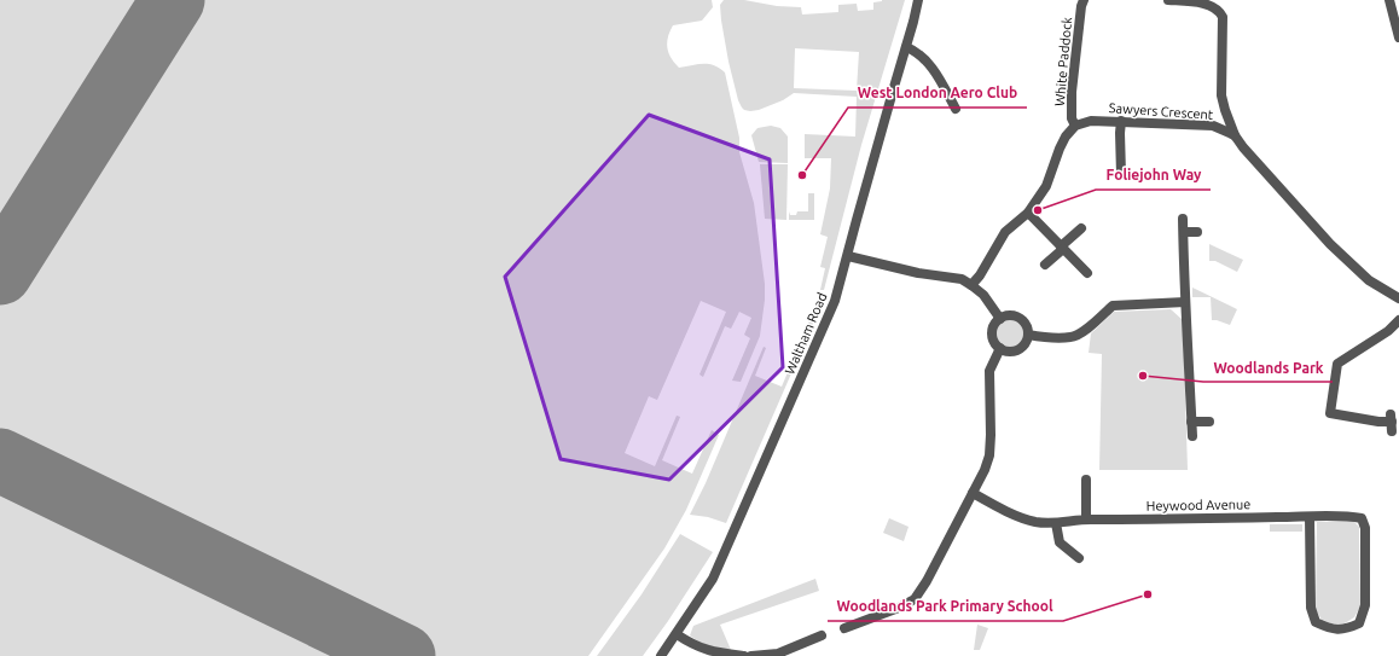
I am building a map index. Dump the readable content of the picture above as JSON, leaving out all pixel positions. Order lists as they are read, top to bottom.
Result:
{
  "streets": {
    "street": [
      "White Paddock",
      "Sawyers Crescent",
      "Waltham Road",
      "Heywood Avenue"
    ]
  },
  "crossings": [
    ["White Paddock", "Sawyers Crescent"]
  ],
  "places": [
    "West London Aero Club",
    "Foliejohn Way",
    "Woodlands Park",
    "Woodlands Park Primary School"
  ]
}
